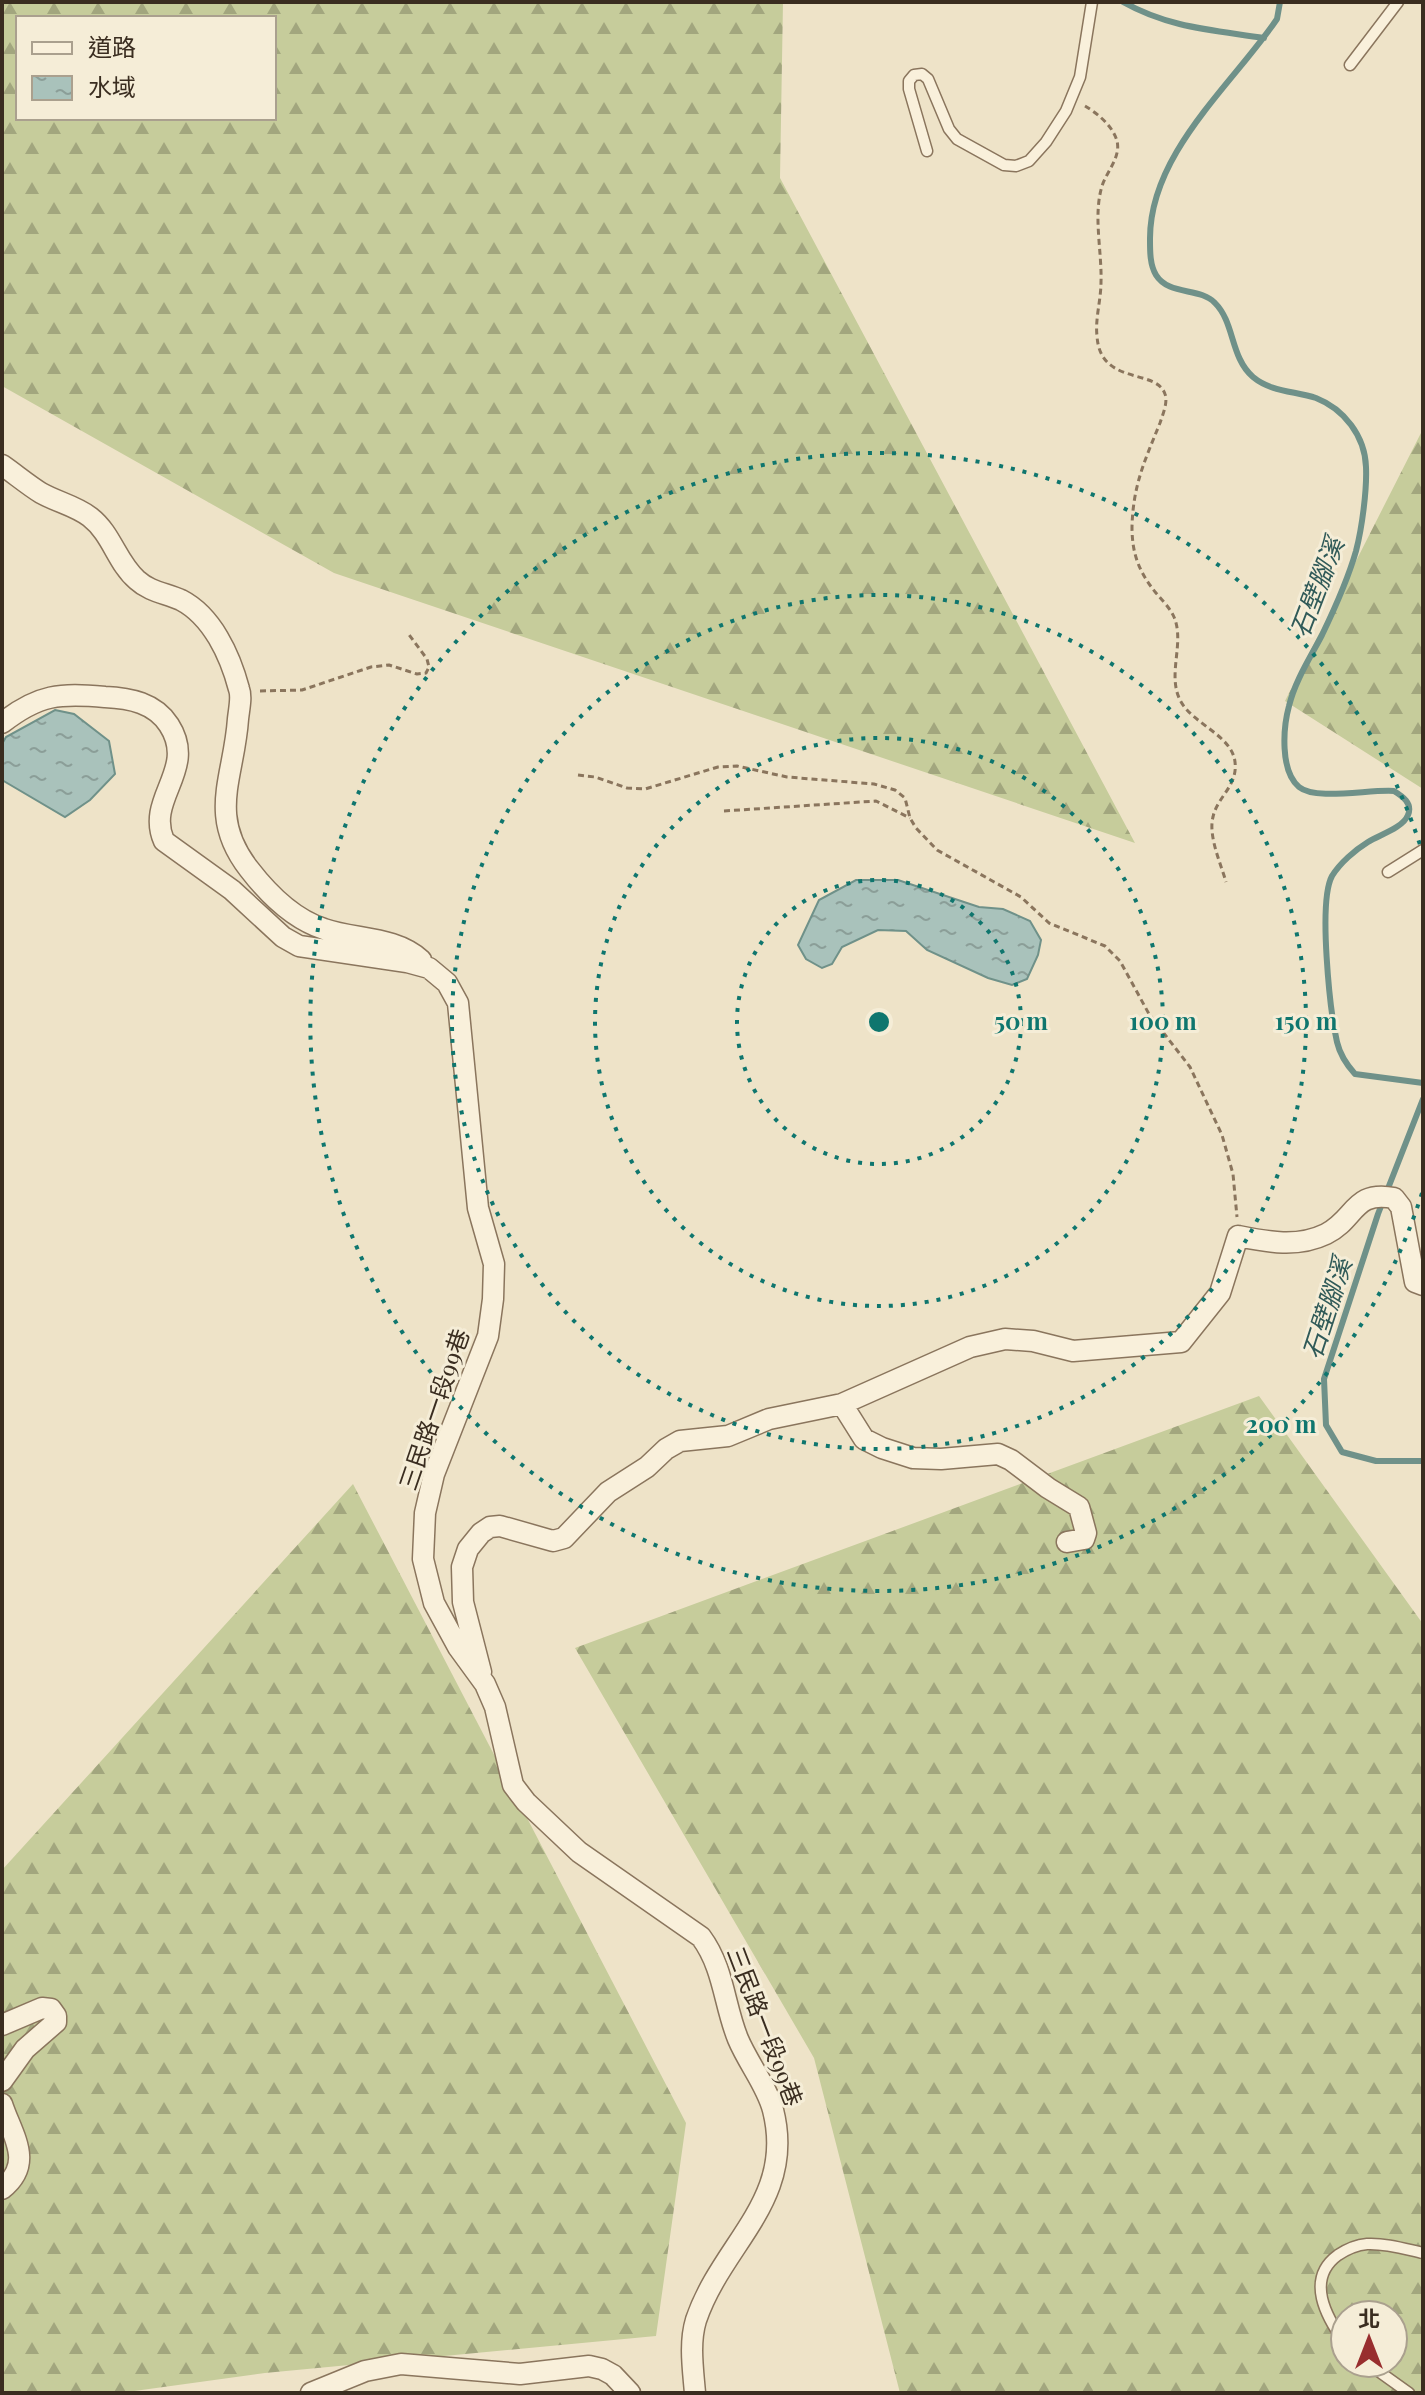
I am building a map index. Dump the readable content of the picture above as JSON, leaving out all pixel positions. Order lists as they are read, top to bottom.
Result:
{
  "streets": {
    "street": ["三民路一段99巷"]
  },
  "water": ["石壁腳溪"],
  "legend": ["道路", "水域"],
  "north": "top",
  "rings": [
    "50 m",
    "100 m",
    "150 m",
    "200 m"
  ]
}
